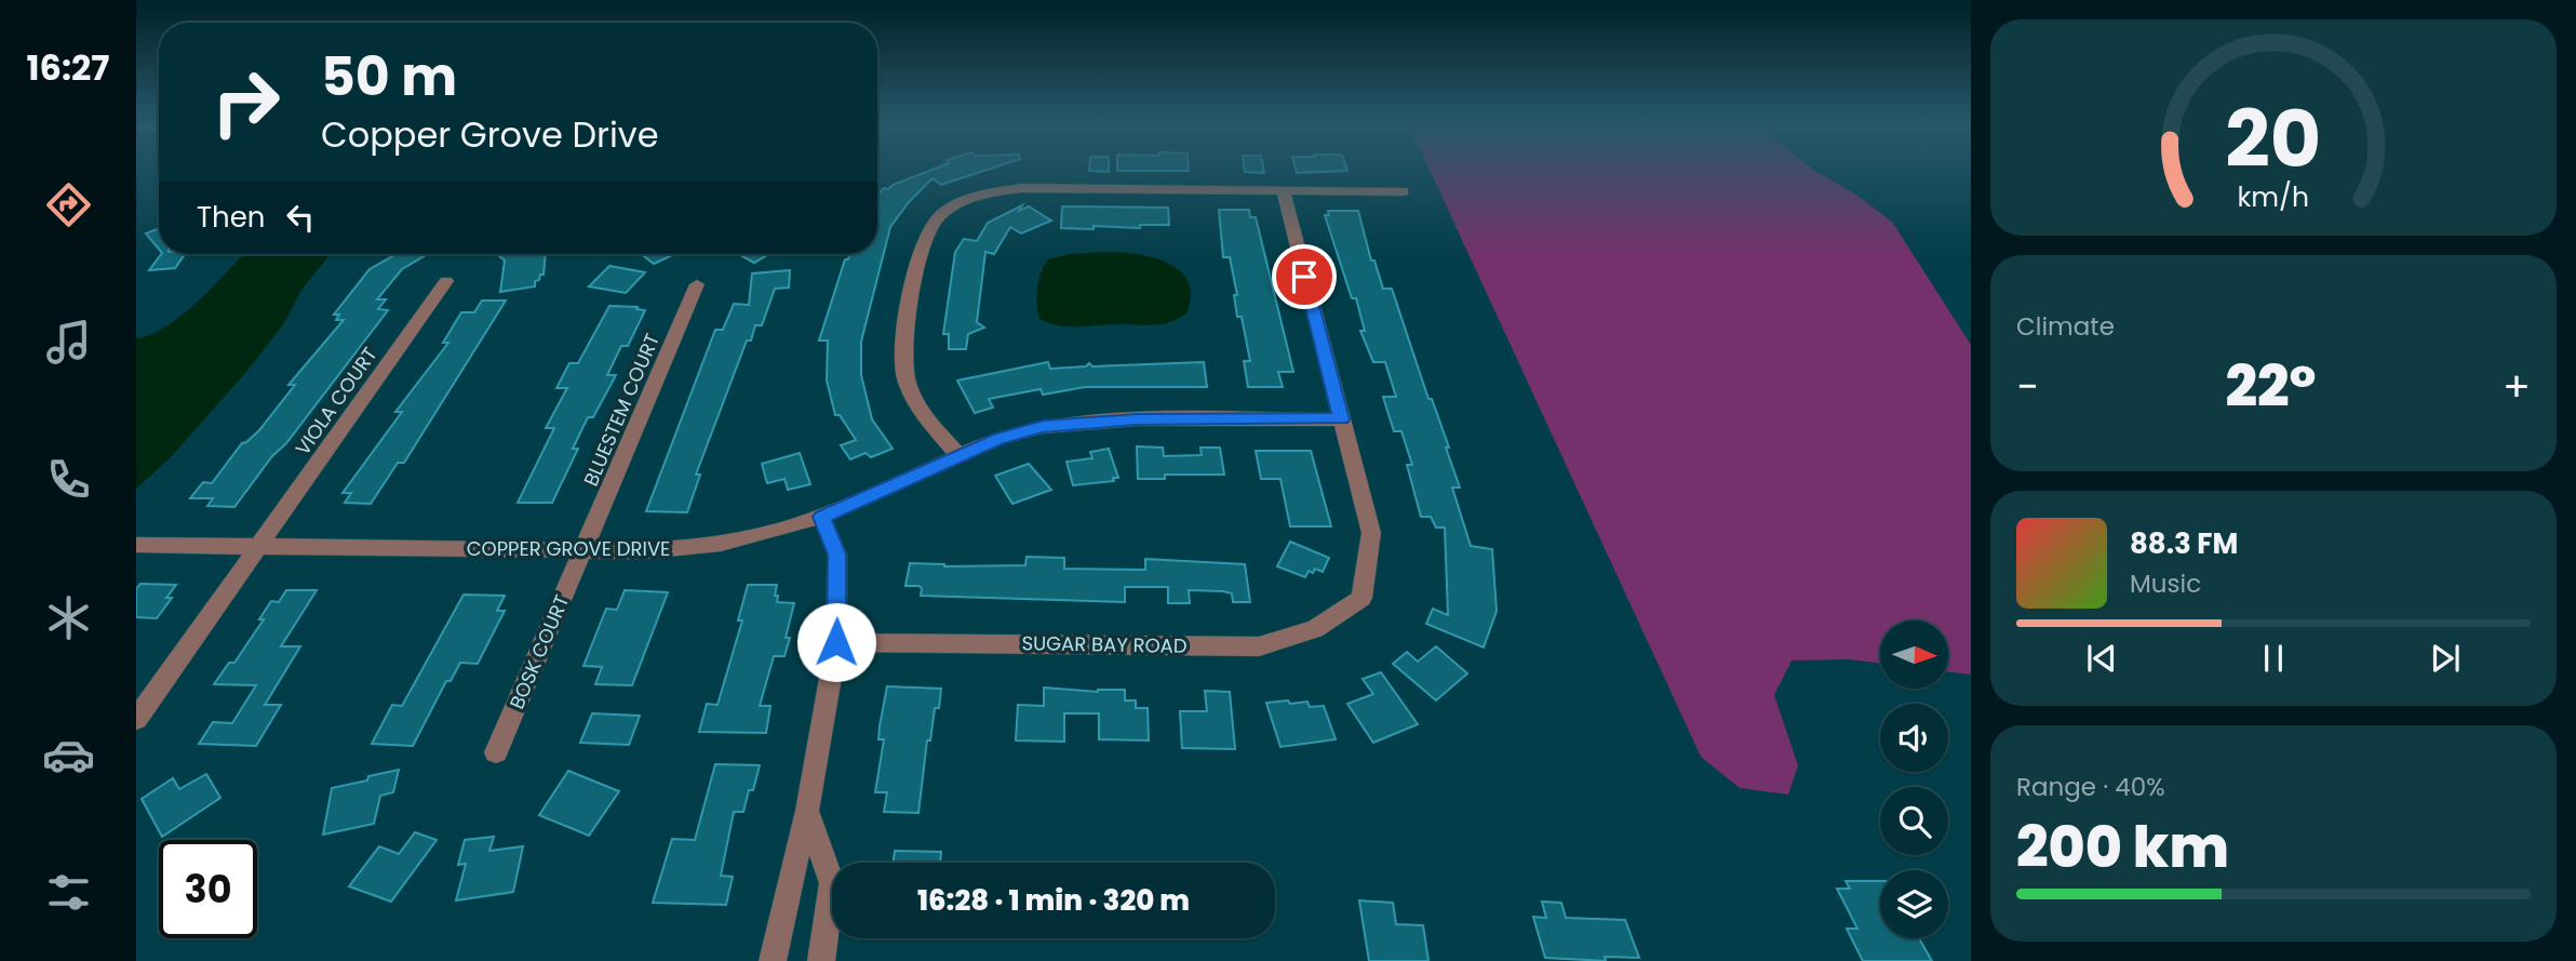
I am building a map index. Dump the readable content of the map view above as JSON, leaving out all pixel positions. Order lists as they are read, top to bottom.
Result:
{
  "streets": {
    "street": [
      "VIOLA COURT",
      "BLUESTEM COURT",
      "COPPER GROVE DRIVE",
      "SUGAR BAY ROAD",
      "BOSK COURT"
    ]
  },
  "crossings": [
    ["VIOLA COURT", "COPPER GROVE DRIVE"],
    ["BLUESTEM COURT", "COPPER GROVE DRIVE"],
    ["BLUESTEM COURT", "BOSK COURT"],
    ["COPPER GROVE DRIVE", "SUGAR BAY ROAD"],
    ["COPPER GROVE DRIVE", "BOSK COURT"]
  ],
  "north": "right",
  "page": {
    "tabs": "16:27",
    "turn": ["50 m", "Copper Grove Drive"],
    "then": "Then",
    "tile": [
      "Climate",
      ["Range · 40%", "200 km"]
    ],
    "heat": ["−", "22°", "+"],
    "song": ["88.3 FM", "Music"],
    "limit": "30",
    "trip": "16:28 · 1 min · 320 m",
    "gauge": ["20", "km/h"]
  }
}
